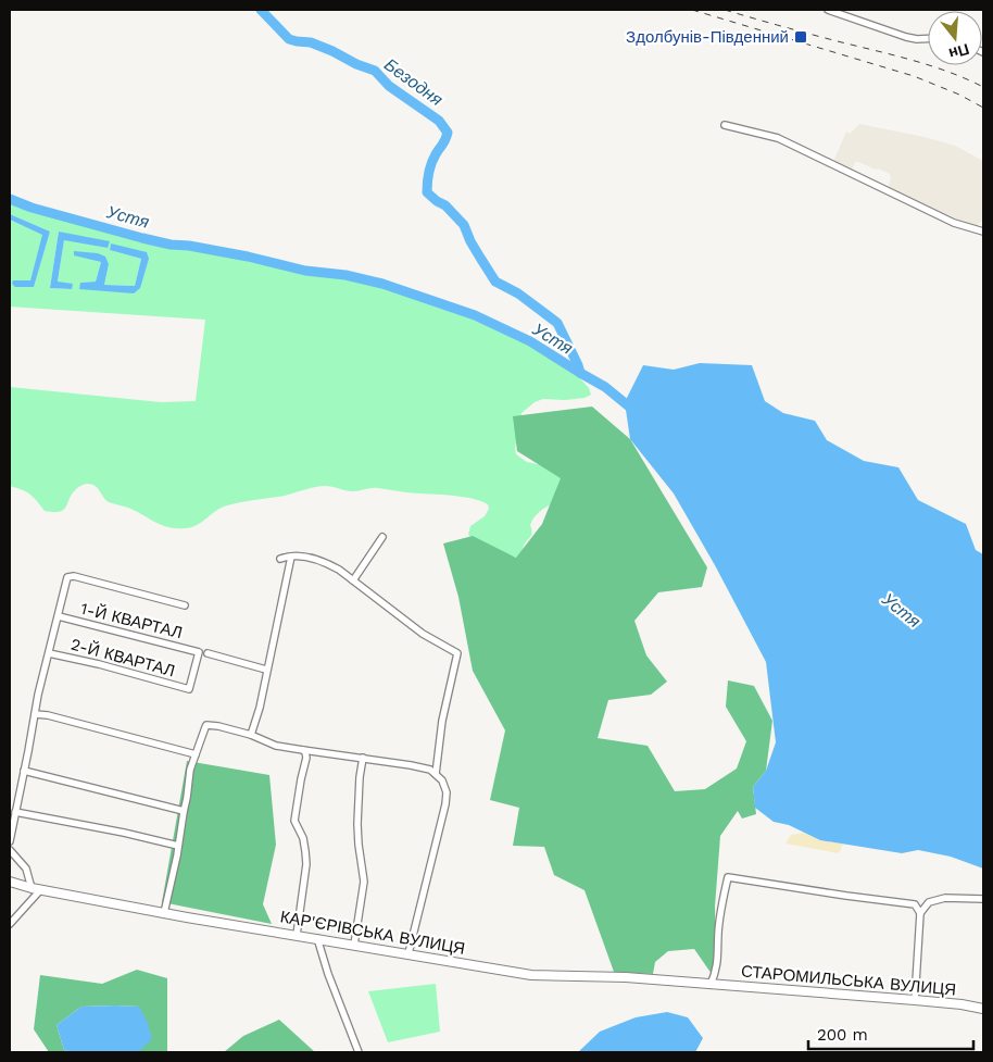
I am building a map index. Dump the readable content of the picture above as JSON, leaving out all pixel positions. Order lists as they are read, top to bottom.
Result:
{
  "streets": {
    "street": [
      "1-Й КВАРТАЛ",
      "2-Й КВАРТАЛ",
      "КАР'ЄРІВСЬКА ВУЛИЦЯ",
      "СТАРОМИЛЬСЬКА ВУЛИЦЯ"
    ]
  },
  "crossings": [
    ["1-Й КВАРТАЛ", "2-Й КВАРТАЛ"],
    ["КАР'ЄРІВСЬКА ВУЛИЦЯ", "СТАРОМИЛЬСЬКА ВУЛИЦЯ"]
  ],
  "water": ["Безодня", "Устя"],
  "places": {
    "transit": ["Здолбунів-Південний"]
  },
  "scale_bar": "200 m",
  "north": "bottom"
}
